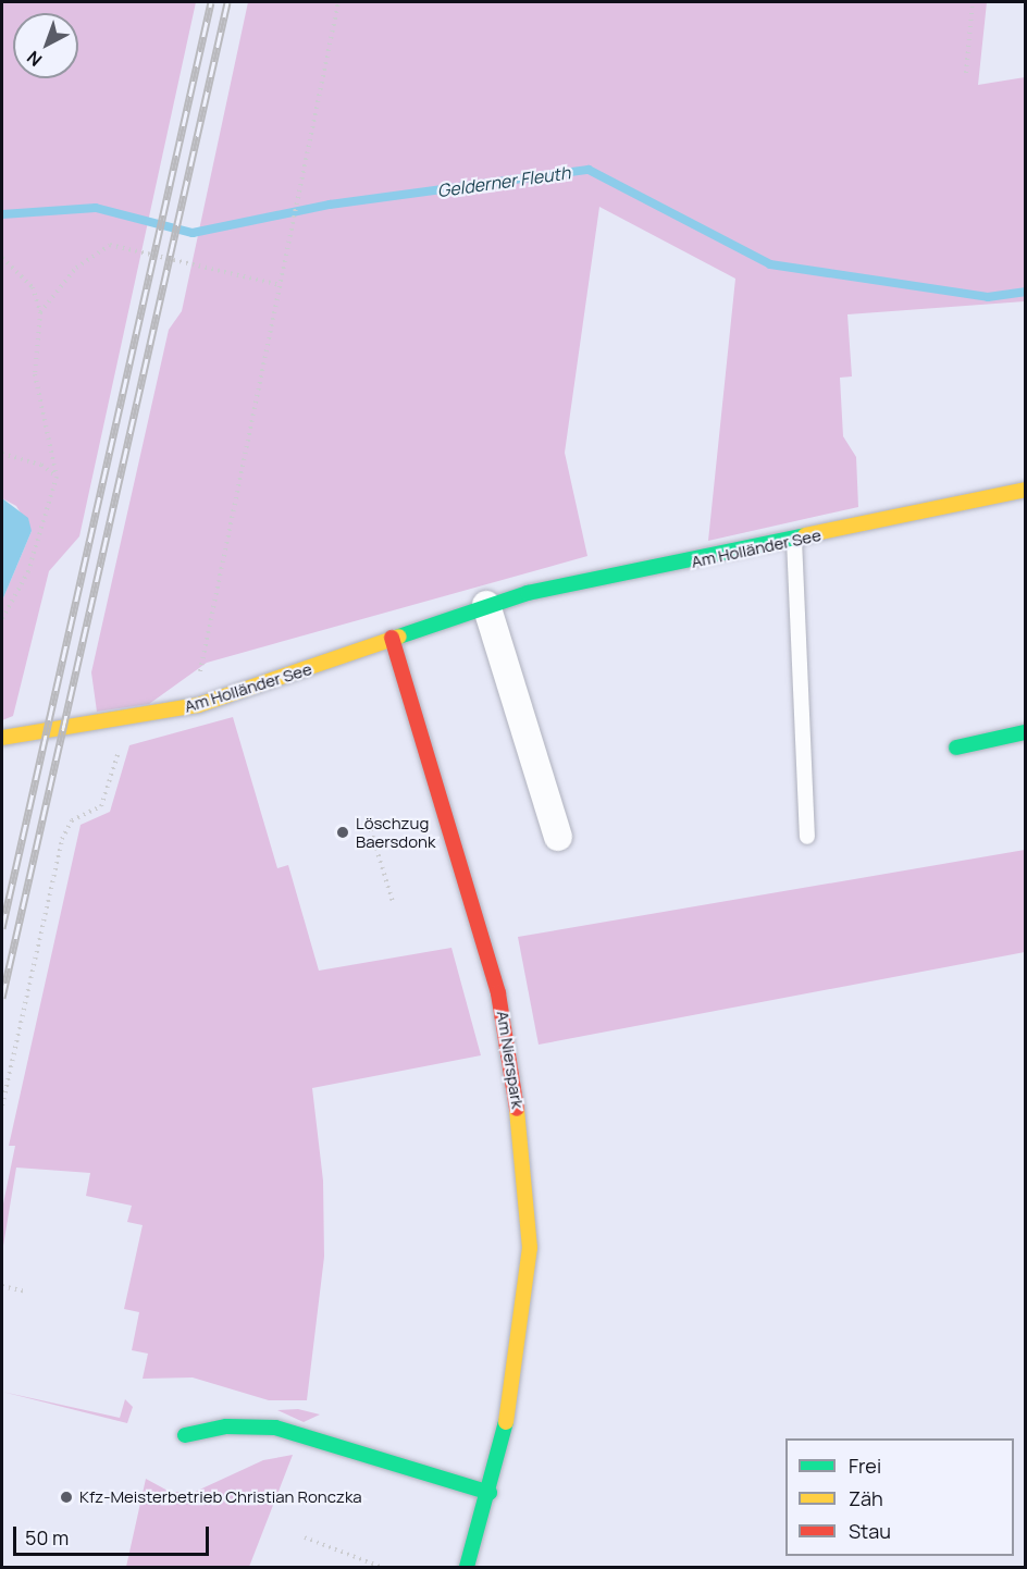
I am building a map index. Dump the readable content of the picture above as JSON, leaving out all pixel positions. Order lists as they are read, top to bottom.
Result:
{
  "streets": {
    "street": ["Am Holländer See", "Am Nierspark"]
  },
  "crossings": [
    ["Am Holländer See", "Am Nierspark"]
  ],
  "water": ["Gelderner Fleuth"],
  "places": ["Löschzug Baersdonk", "Kfz-Meisterbetrieb Christian Ronczka"],
  "legend": ["Frei", "Zäh", "Stau"],
  "scale_bar": "50 m",
  "north": "bottom left"
}
